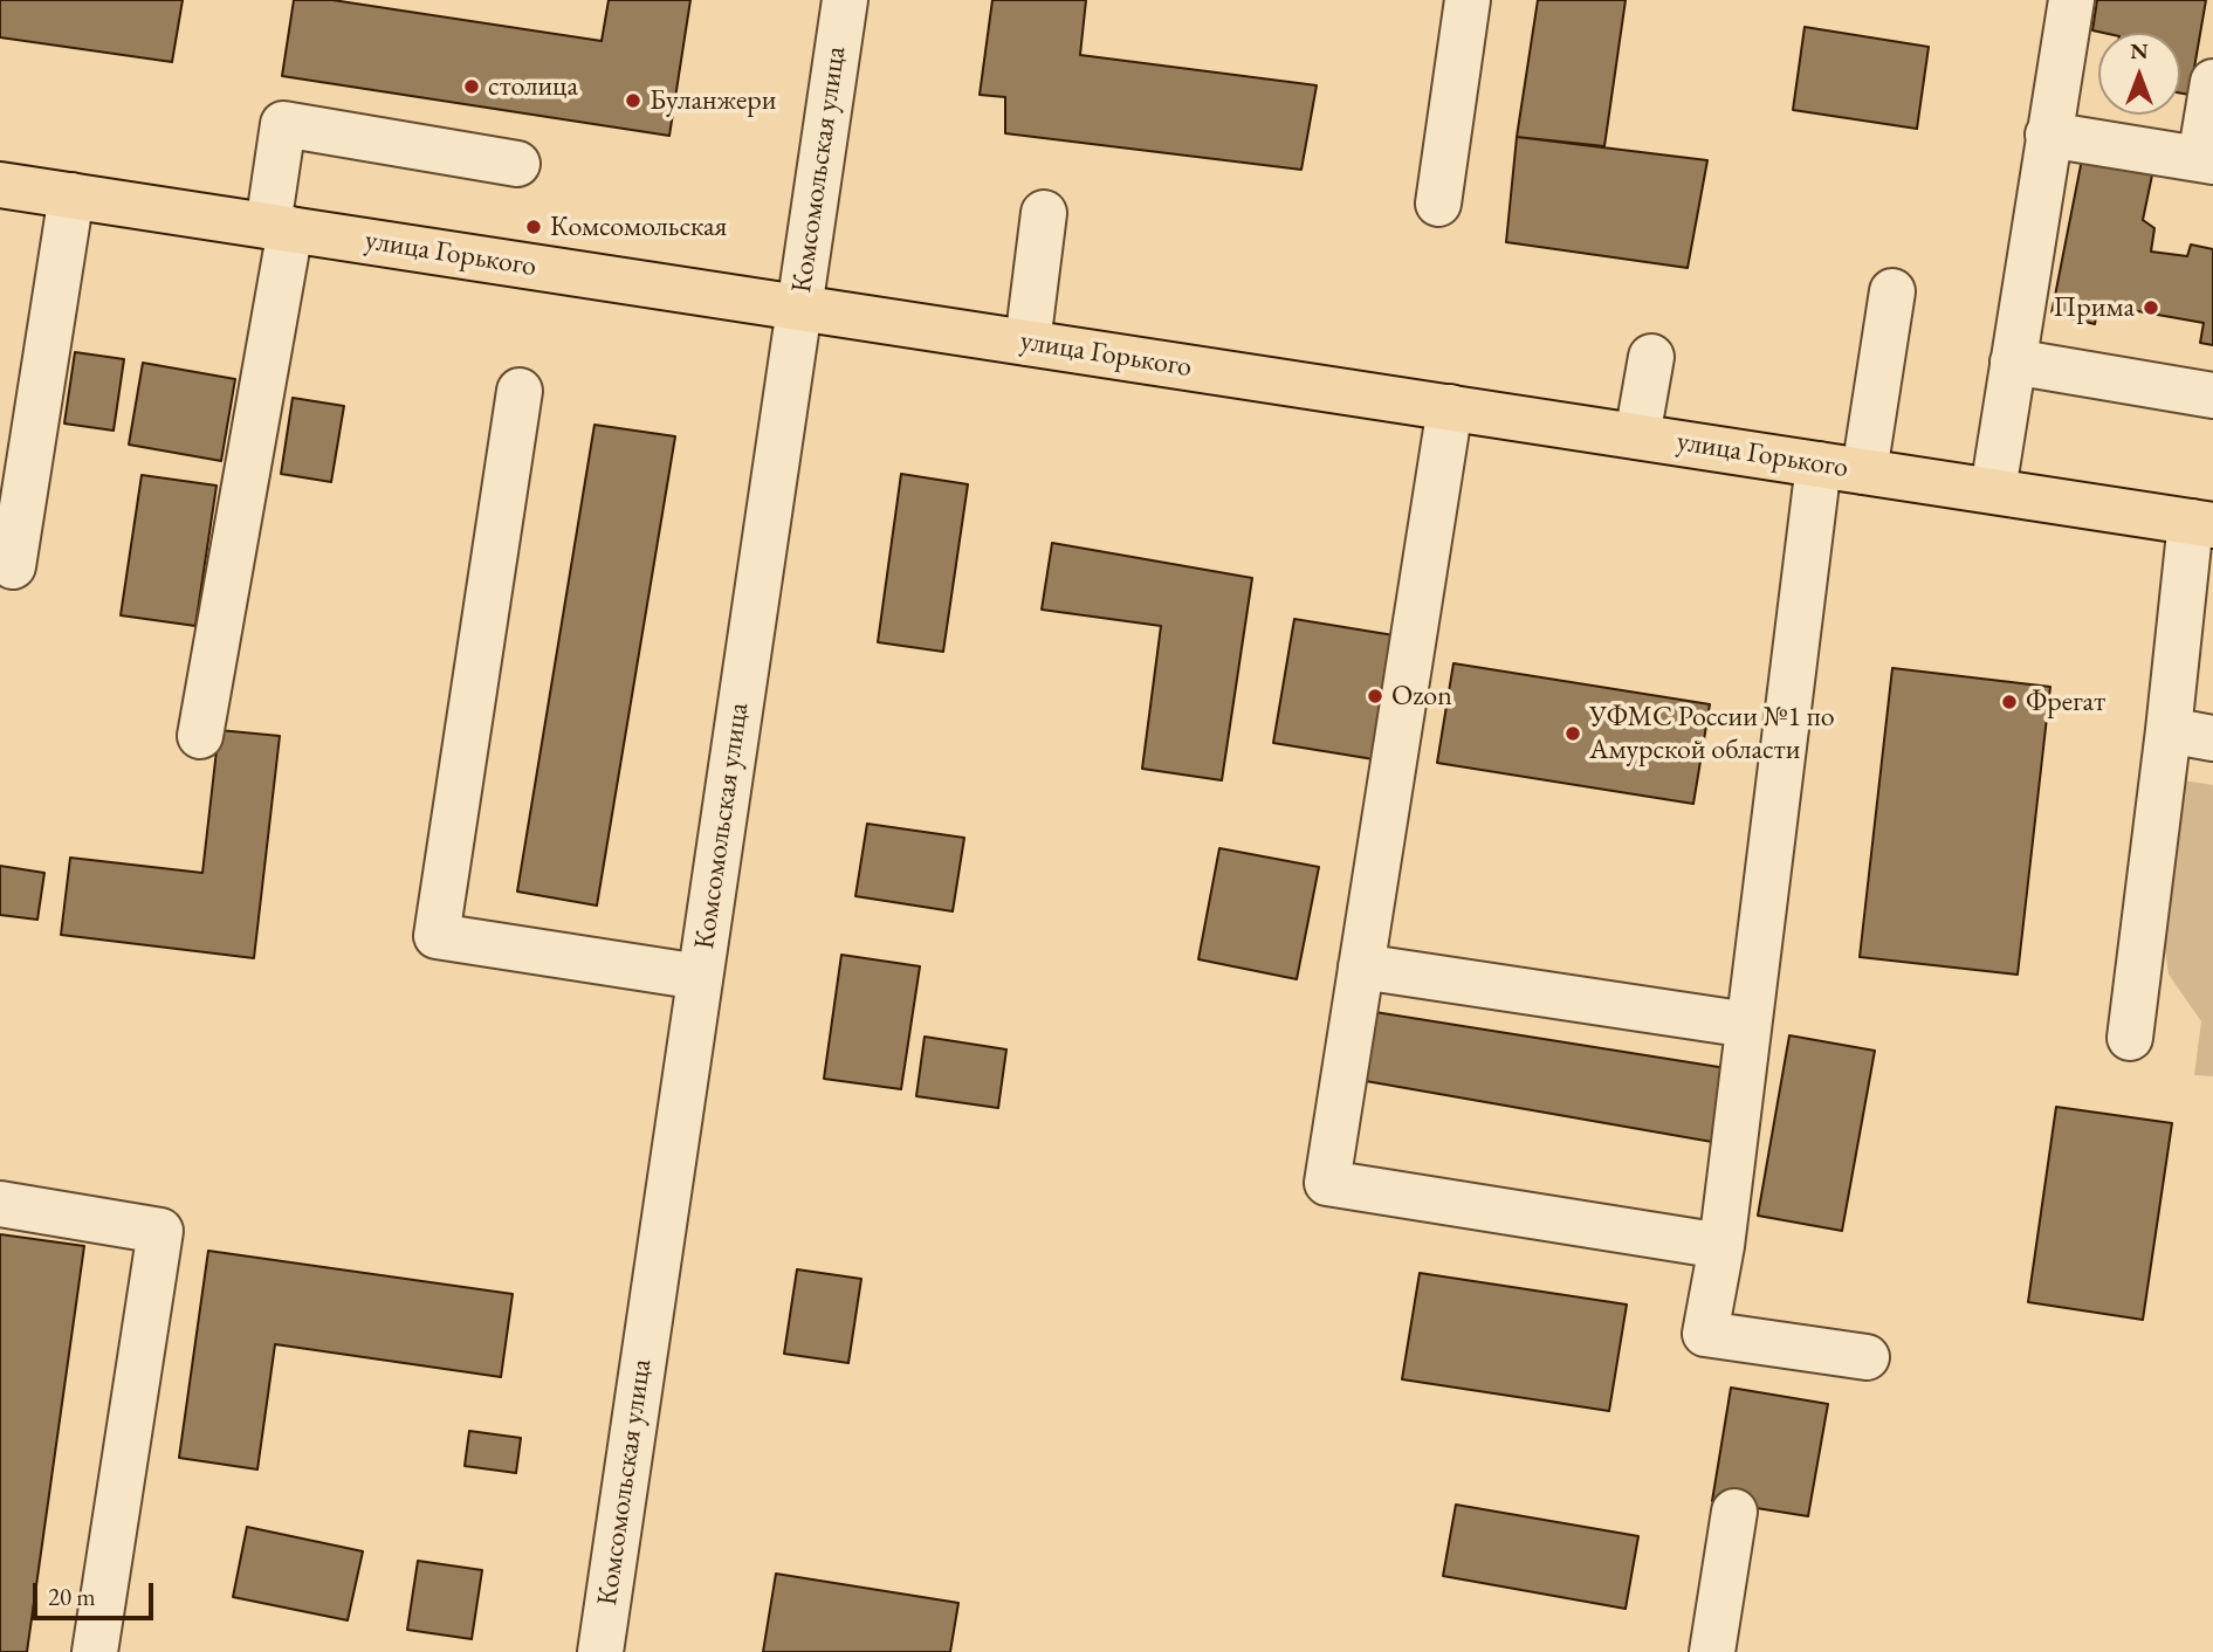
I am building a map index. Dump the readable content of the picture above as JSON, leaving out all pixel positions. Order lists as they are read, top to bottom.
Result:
{
  "streets": {
    "main road": ["улица Горького"],
    "street": ["Комсомольская улица"]
  },
  "crossings": [
    ["Комсомольская улица", "улица Горького"]
  ],
  "places": [
    "столица",
    "Буланжери",
    "Комсомольская",
    "Прима",
    "Ozon",
    "Фрегат",
    "УФМС России №1 по Амурской области"
  ],
  "scale_bar": "20 m",
  "north": "top"
}
